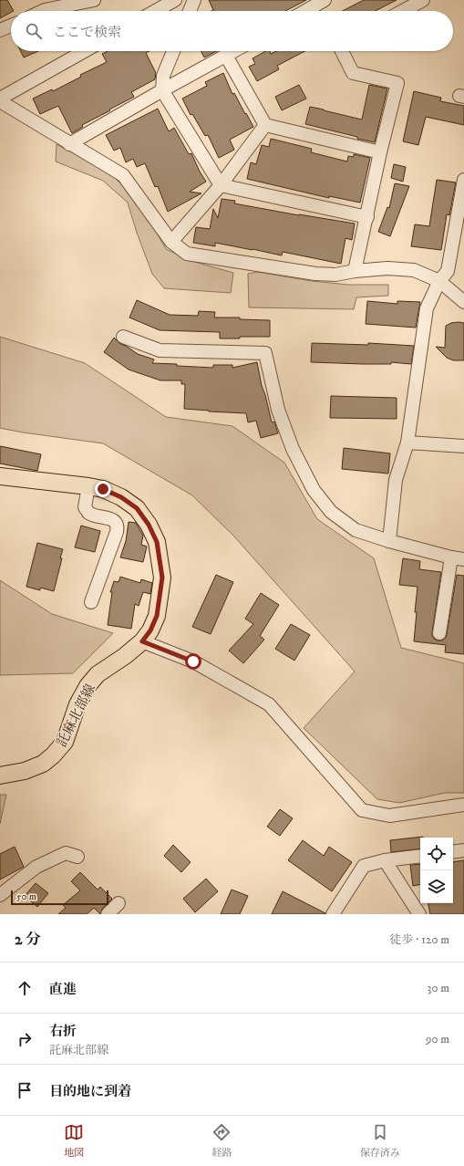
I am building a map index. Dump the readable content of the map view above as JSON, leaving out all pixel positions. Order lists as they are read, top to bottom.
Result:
{
  "streets": {
    "main road": ["託麻北部線"]
  },
  "scale_bar": "50 m",
  "page": {
    "search": "ここで検索",
    "scale": "50 m",
    "heading": ["2 分", "徒歩 · 120 m"],
    "list": [
      ["直進", "30 m"],
      ["右折", "託麻北部線", "90 m"],
      "目的地に到着"
    ],
    "nav": ["地図", "経路", "保存済み"]
  }
}
